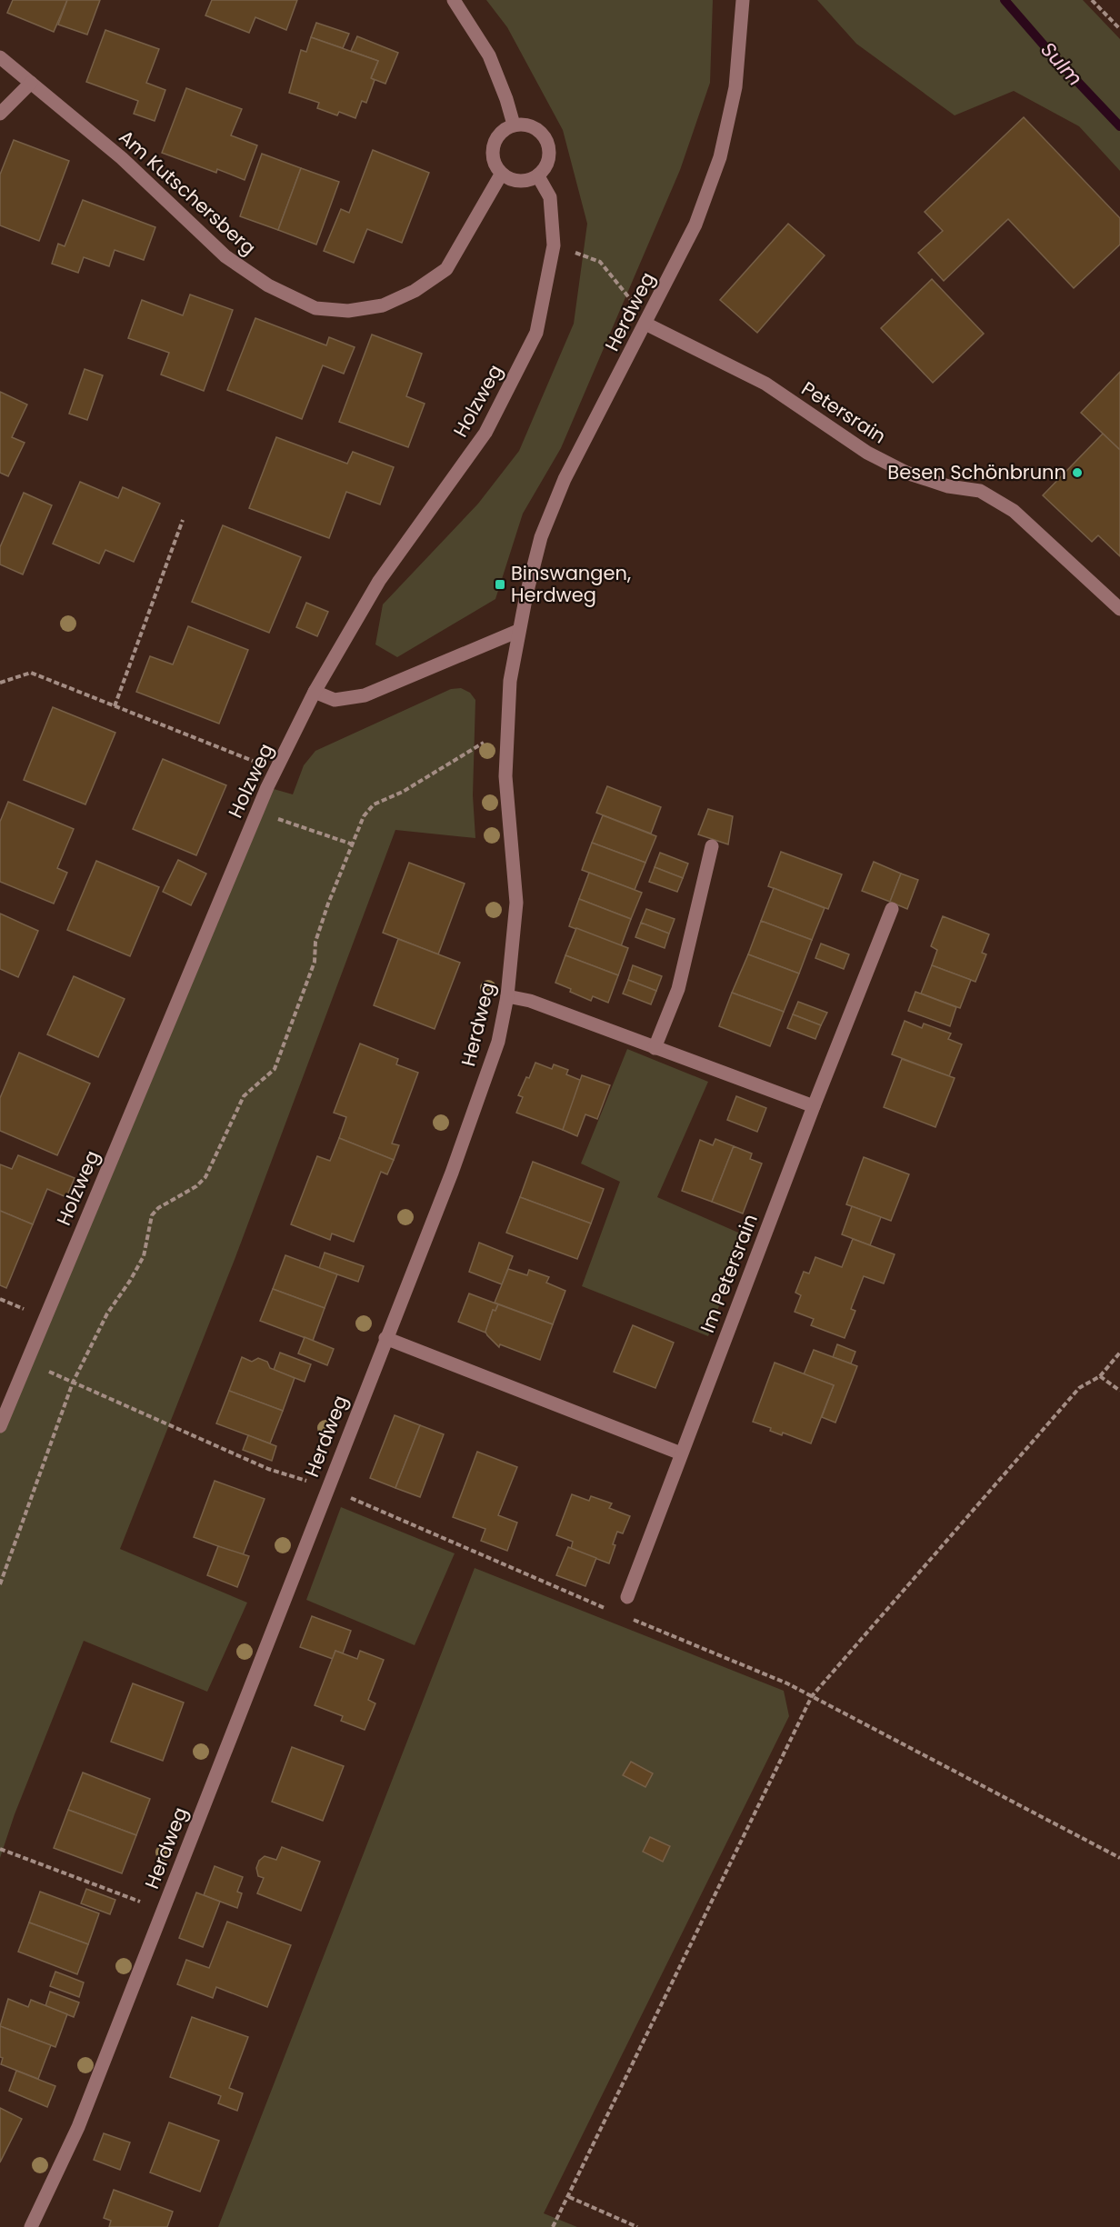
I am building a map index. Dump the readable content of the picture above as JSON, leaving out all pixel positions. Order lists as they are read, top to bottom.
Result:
{
  "streets": {
    "street": [
      "Am Kutschersberg",
      "Herdweg",
      "Holzweg",
      "Petersrain",
      "Im Petersrain"
    ]
  },
  "crossings": [
    ["Am Kutschersberg", "Holzweg"],
    ["Herdweg", "Petersrain"]
  ],
  "water": ["Sulm"],
  "places": {
    "other": ["Besen Schönbrunn"],
    "transit": ["Binswangen, Herdweg"]
  }
}
